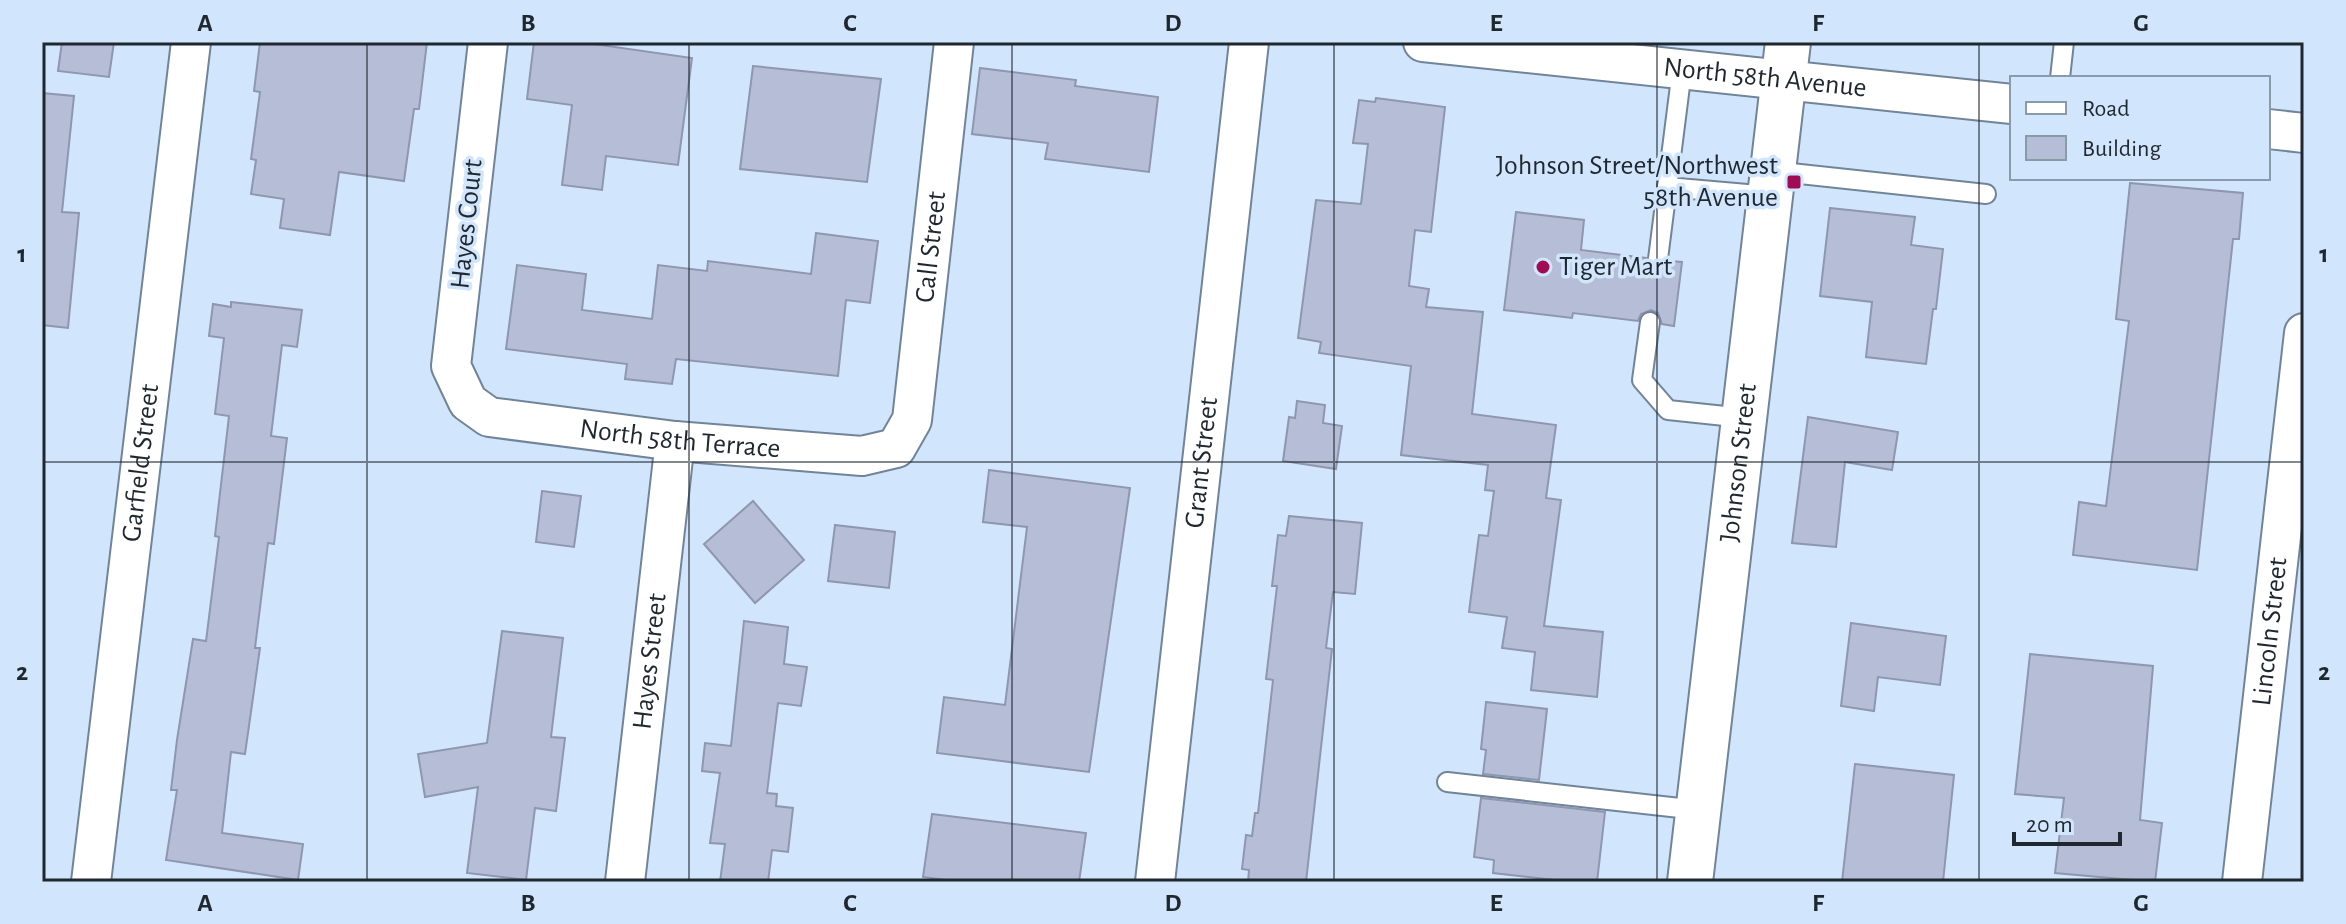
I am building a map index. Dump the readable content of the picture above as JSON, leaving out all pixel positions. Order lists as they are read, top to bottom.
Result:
{
  "streets": {
    "street": [
      "North 58th Avenue",
      "Hayes Court",
      "Call Street",
      "North 58th Terrace",
      "Garfield Street",
      "Grant Street",
      "Johnson Street",
      "Lincoln Street",
      "Hayes Street"
    ]
  },
  "crossings": [
    ["North 58th Avenue", "Johnson Street"],
    ["Hayes Court", "North 58th Terrace"],
    ["Call Street", "North 58th Terrace"],
    ["North 58th Terrace", "Hayes Street"]
  ],
  "places": {
    "transit": ["Johnson Street/Northwest 58th Avenue"],
    "other": ["Tiger Mart"]
  },
  "legend": ["Road", "Building"],
  "scale_bar": "20 m",
  "grid": {
    "columns": [
      "A",
      "B",
      "C",
      "D",
      "E",
      "F",
      "G"
    ],
    "rows": ["1", "2"]
  }
}
